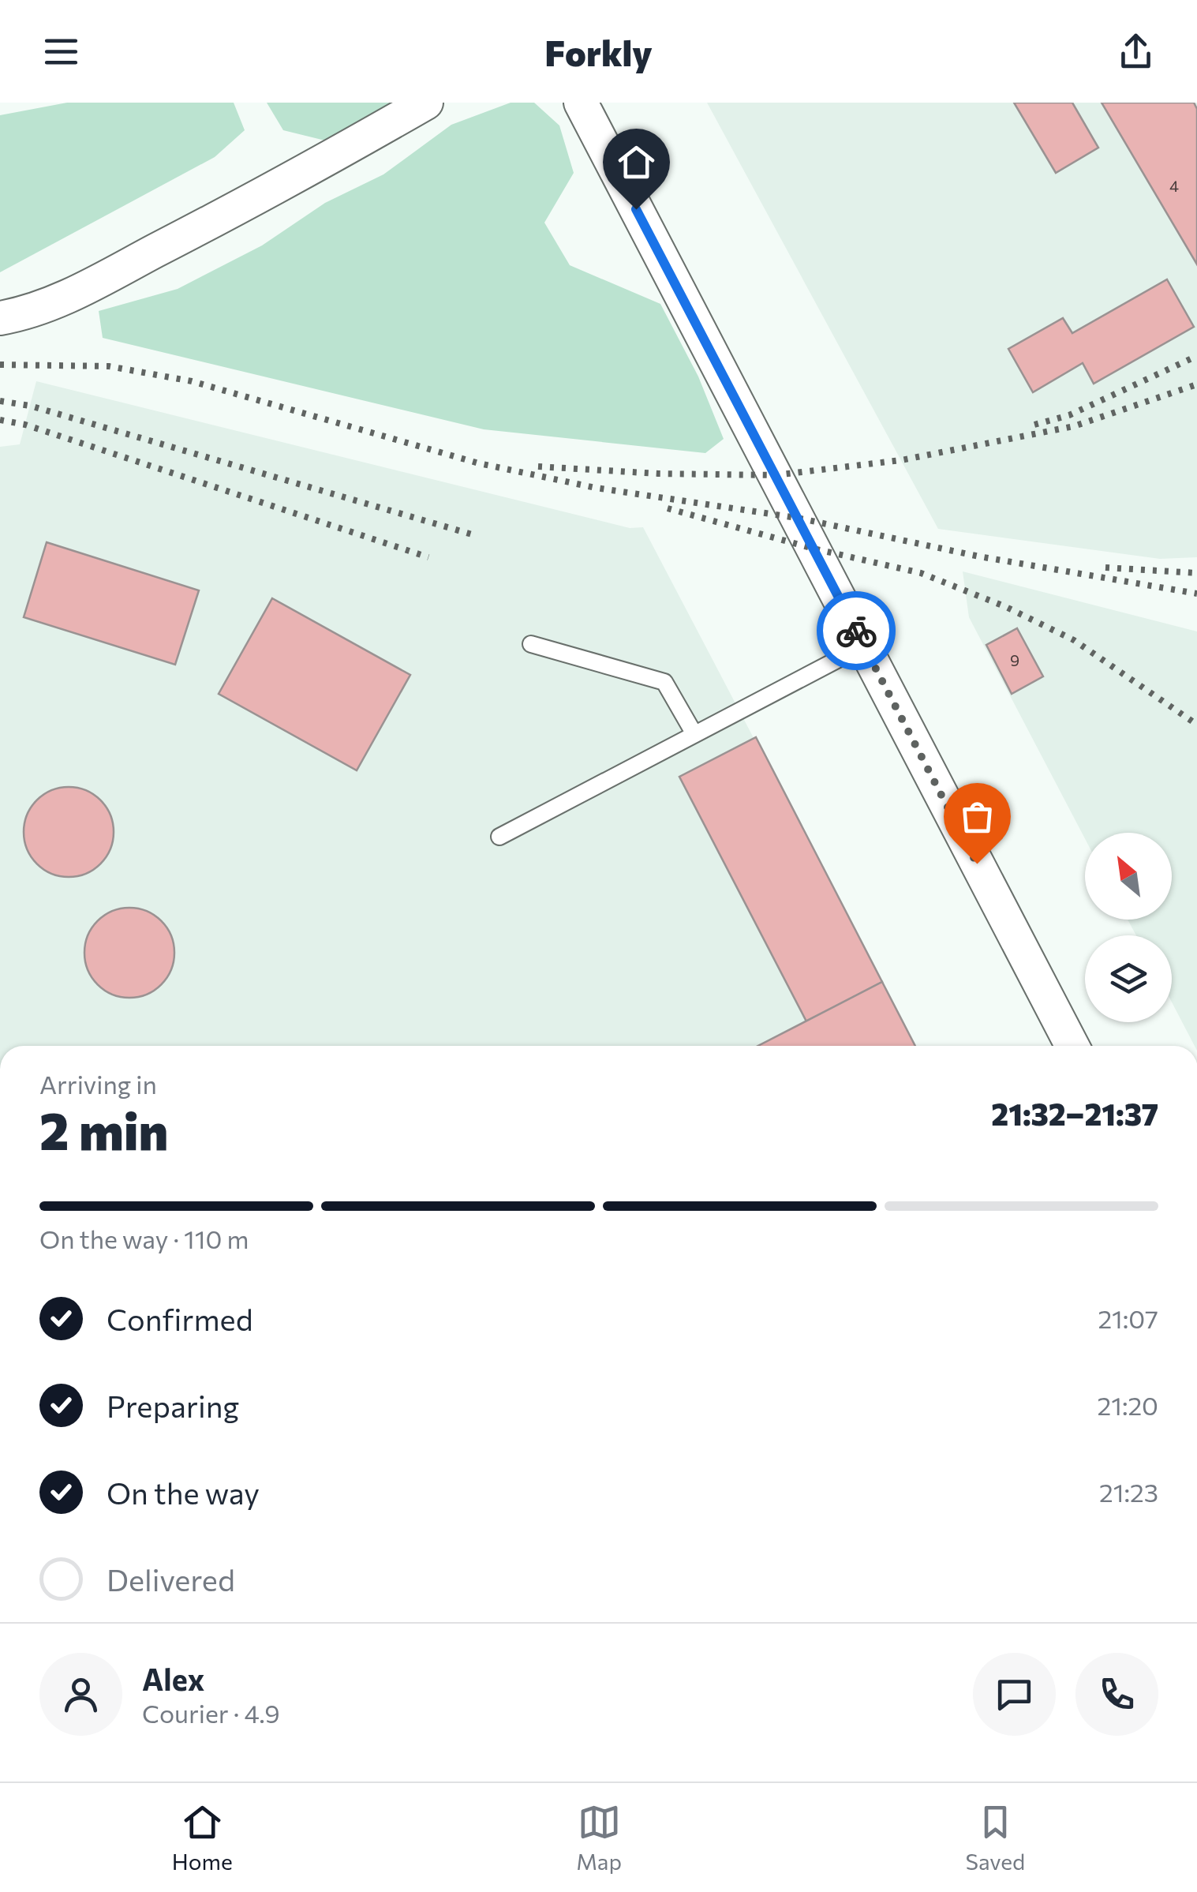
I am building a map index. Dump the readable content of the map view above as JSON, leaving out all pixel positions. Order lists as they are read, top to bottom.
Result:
{
  "house_numbers": ["4", "9"],
  "north": "top left",
  "page": {
    "header": "Forkly",
    "heading": ["2 min", "Arriving in", "21:32–21:37"],
    "panel": ["Alex", "Courier · 4.9"],
    "bar": "On the way · 110 m",
    "list": [
      ["Confirmed", "21:07"],
      ["Preparing", "21:20"],
      ["On the way", "21:23"],
      "Delivered"
    ],
    "tabs": ["Home", "Map", "Saved"]
  }
}
